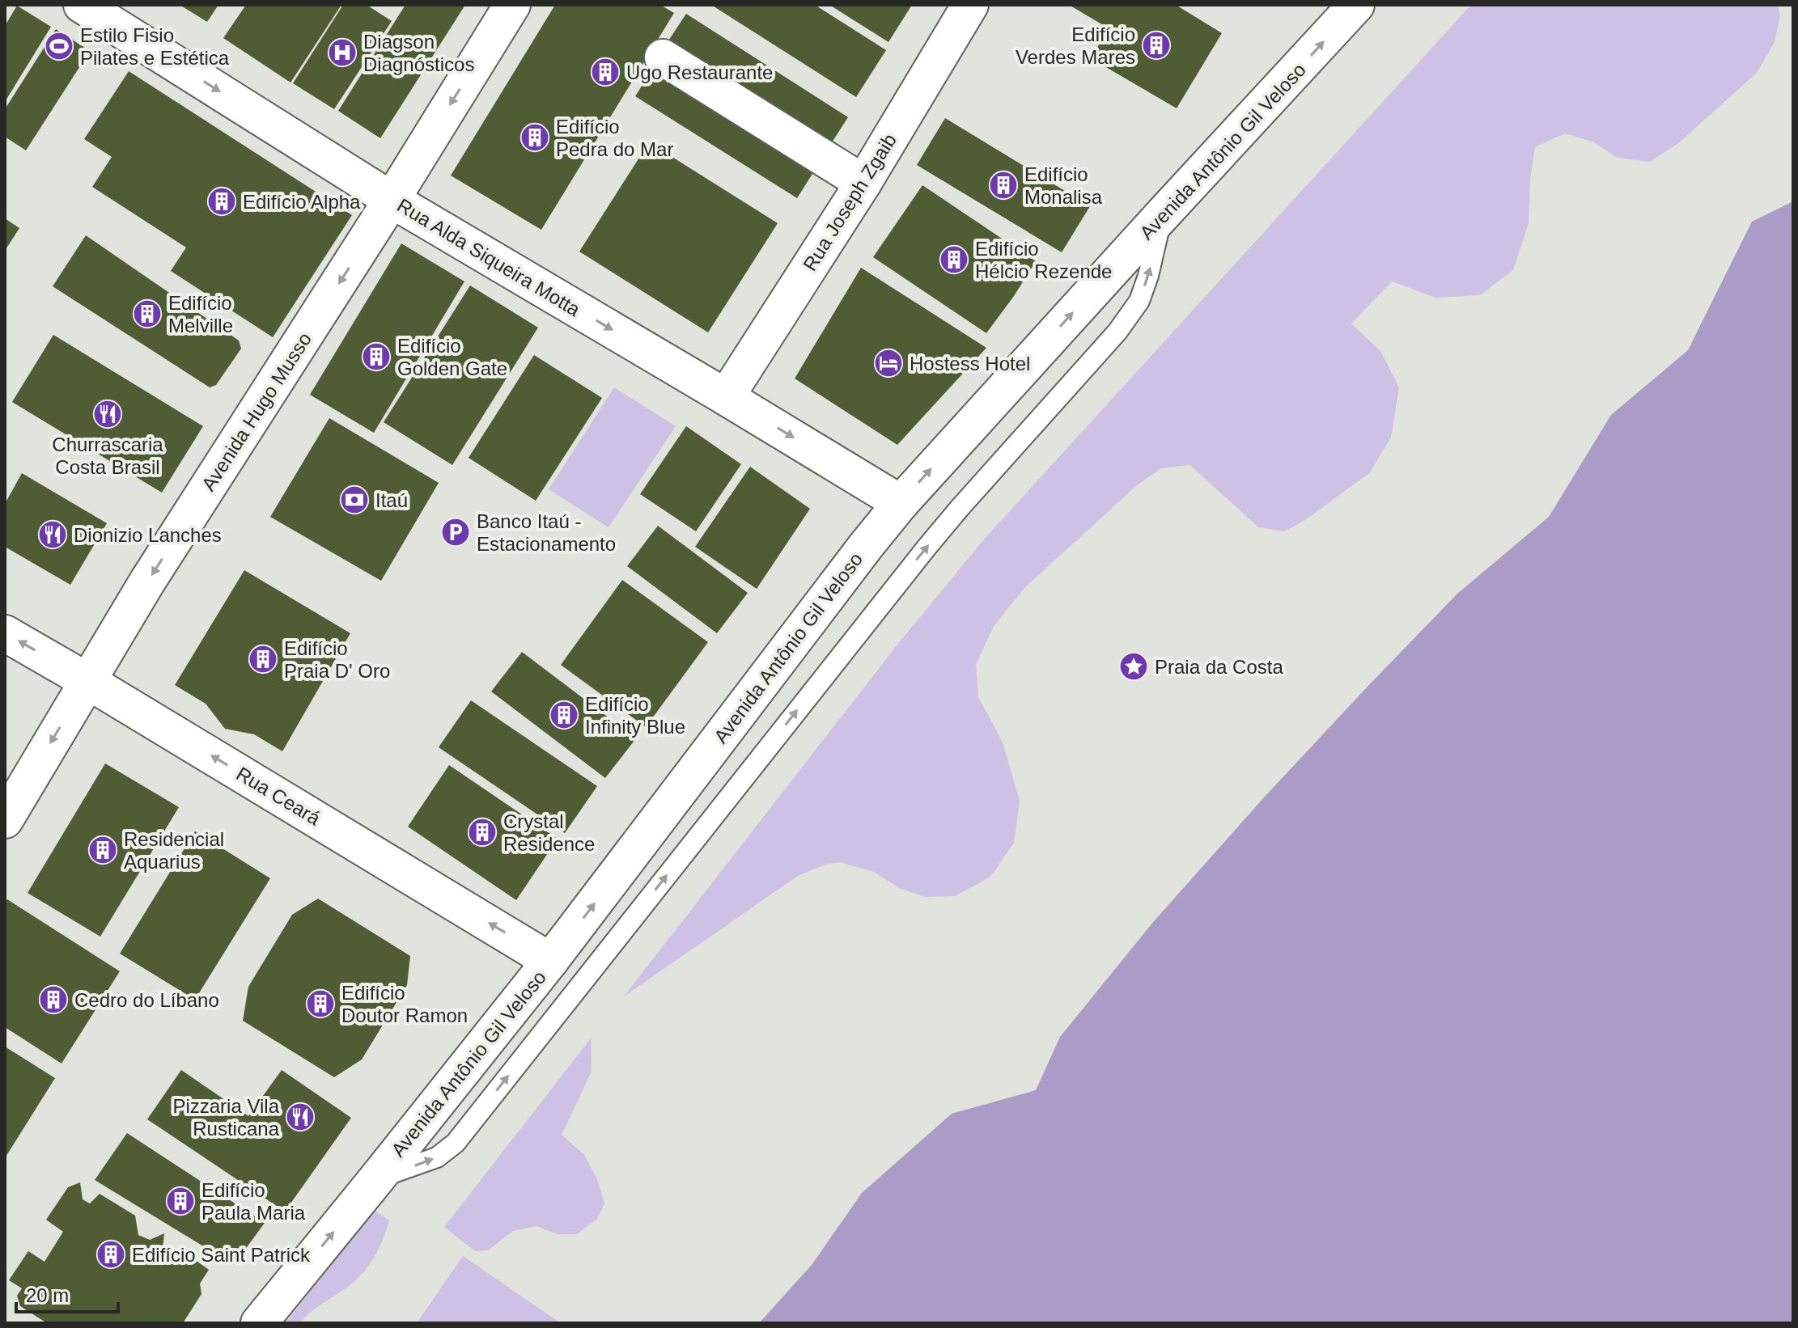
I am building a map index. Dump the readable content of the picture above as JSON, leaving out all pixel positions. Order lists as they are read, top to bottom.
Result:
{
  "streets": {
    "main road": [
      "Avenida Antônio Gil Veloso",
      "Rua Joseph Zgaib",
      "Rua Alda Siqueira Motta",
      "Avenida Hugo Musso",
      "Rua Ceará"
    ]
  },
  "crossings": [
    ["Avenida Antônio Gil Veloso", "Rua Alda Siqueira Motta"],
    ["Avenida Antônio Gil Veloso", "Rua Ceará"],
    ["Rua Joseph Zgaib", "Rua Alda Siqueira Motta"],
    ["Rua Alda Siqueira Motta", "Avenida Hugo Musso"],
    ["Avenida Hugo Musso", "Rua Ceará"]
  ],
  "one_way": [
    "Avenida Antônio Gil Veloso",
    "Rua Alda Siqueira Motta",
    "Avenida Hugo Musso",
    "Rua Ceará"
  ],
  "places": {
    "building": [
      "Edifício Verdes Mares",
      "Ugo Restaurante",
      "Edifício Pedra do Mar",
      "Edifício Monalisa",
      "Edifício Alpha",
      "Edifício Hélcio Rezende",
      "Edifício Melville",
      "Edifício Golden Gate",
      "Edifício Praia D' Oro",
      "Edifício Infinity Blue",
      "Crystal Residence",
      "Residencial Aquarius",
      "Cedro do Líbano",
      "Edifício Doutor Ramon",
      "Edifício Paula Maria",
      "Edifício Saint Patrick"
    ],
    "sports": ["Estilo Fisio Pilates e Estética"],
    "hospital": ["Diagson Diagnósticos"],
    "hotel": ["Hostess Hotel"],
    "restaurant": ["Churrascaria Costa Brasil", "Dionizio Lanches", "Pizzaria Vila Rusticana"],
    "bank": ["Itaú"],
    "parking": ["Banco Itaú - Estacionamento"],
    "place": ["Praia da Costa"]
  },
  "scale_bar": "20 m"
}
